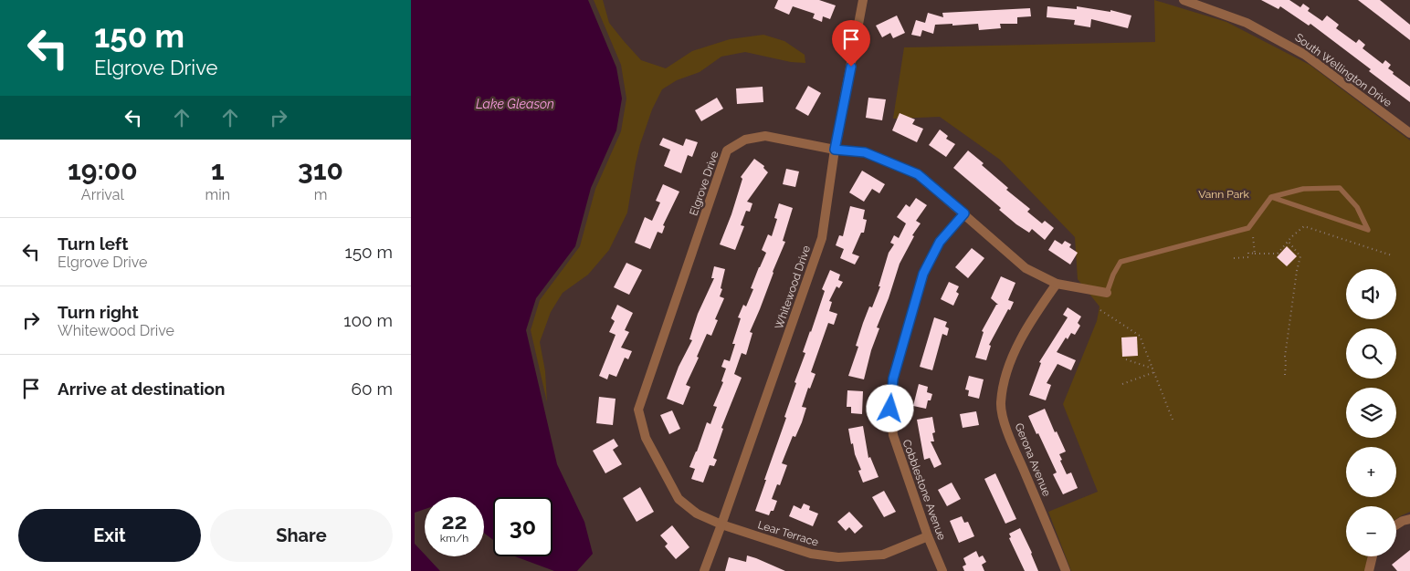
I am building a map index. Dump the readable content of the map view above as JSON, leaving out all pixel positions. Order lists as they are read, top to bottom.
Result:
{
  "streets": {
    "street": [
      "South Wellington Drive",
      "Elgrove Drive",
      "Whitewood Drive",
      "Gerona Avenue",
      "Cobblestone Avenue",
      "Lear Terrace"
    ]
  },
  "crossings": [
    ["Elgrove Drive", "Whitewood Drive"],
    ["Elgrove Drive", "Gerona Avenue"],
    ["Elgrove Drive", "Cobblestone Avenue"],
    ["Elgrove Drive", "Lear Terrace"],
    ["Whitewood Drive", "Lear Terrace"],
    ["Cobblestone Avenue", "Lear Terrace"]
  ],
  "water": ["Lake Gleason"],
  "parks": ["Vann Park"],
  "page": {
    "turn": ["150 m", "Elgrove Drive"],
    "eta": [
      "19:00",
      "Arrival",
      "1",
      "min",
      "310",
      "m"
    ],
    "list": [
      {
        "name": "Turn left",
        "note": "Elgrove Drive",
        "value": "150 m"
      },
      {
        "name": "Turn right",
        "note": "Whitewood Drive",
        "value": "100 m"
      },
      {
        "name": "Arrive at destination",
        "value": "60 m"
      }
    ],
    "map_buttons": ["+", "−"],
    "speed": "22 km/h",
    "limit": "30",
    "buttons": ["Exit", "Share"]
  }
}
